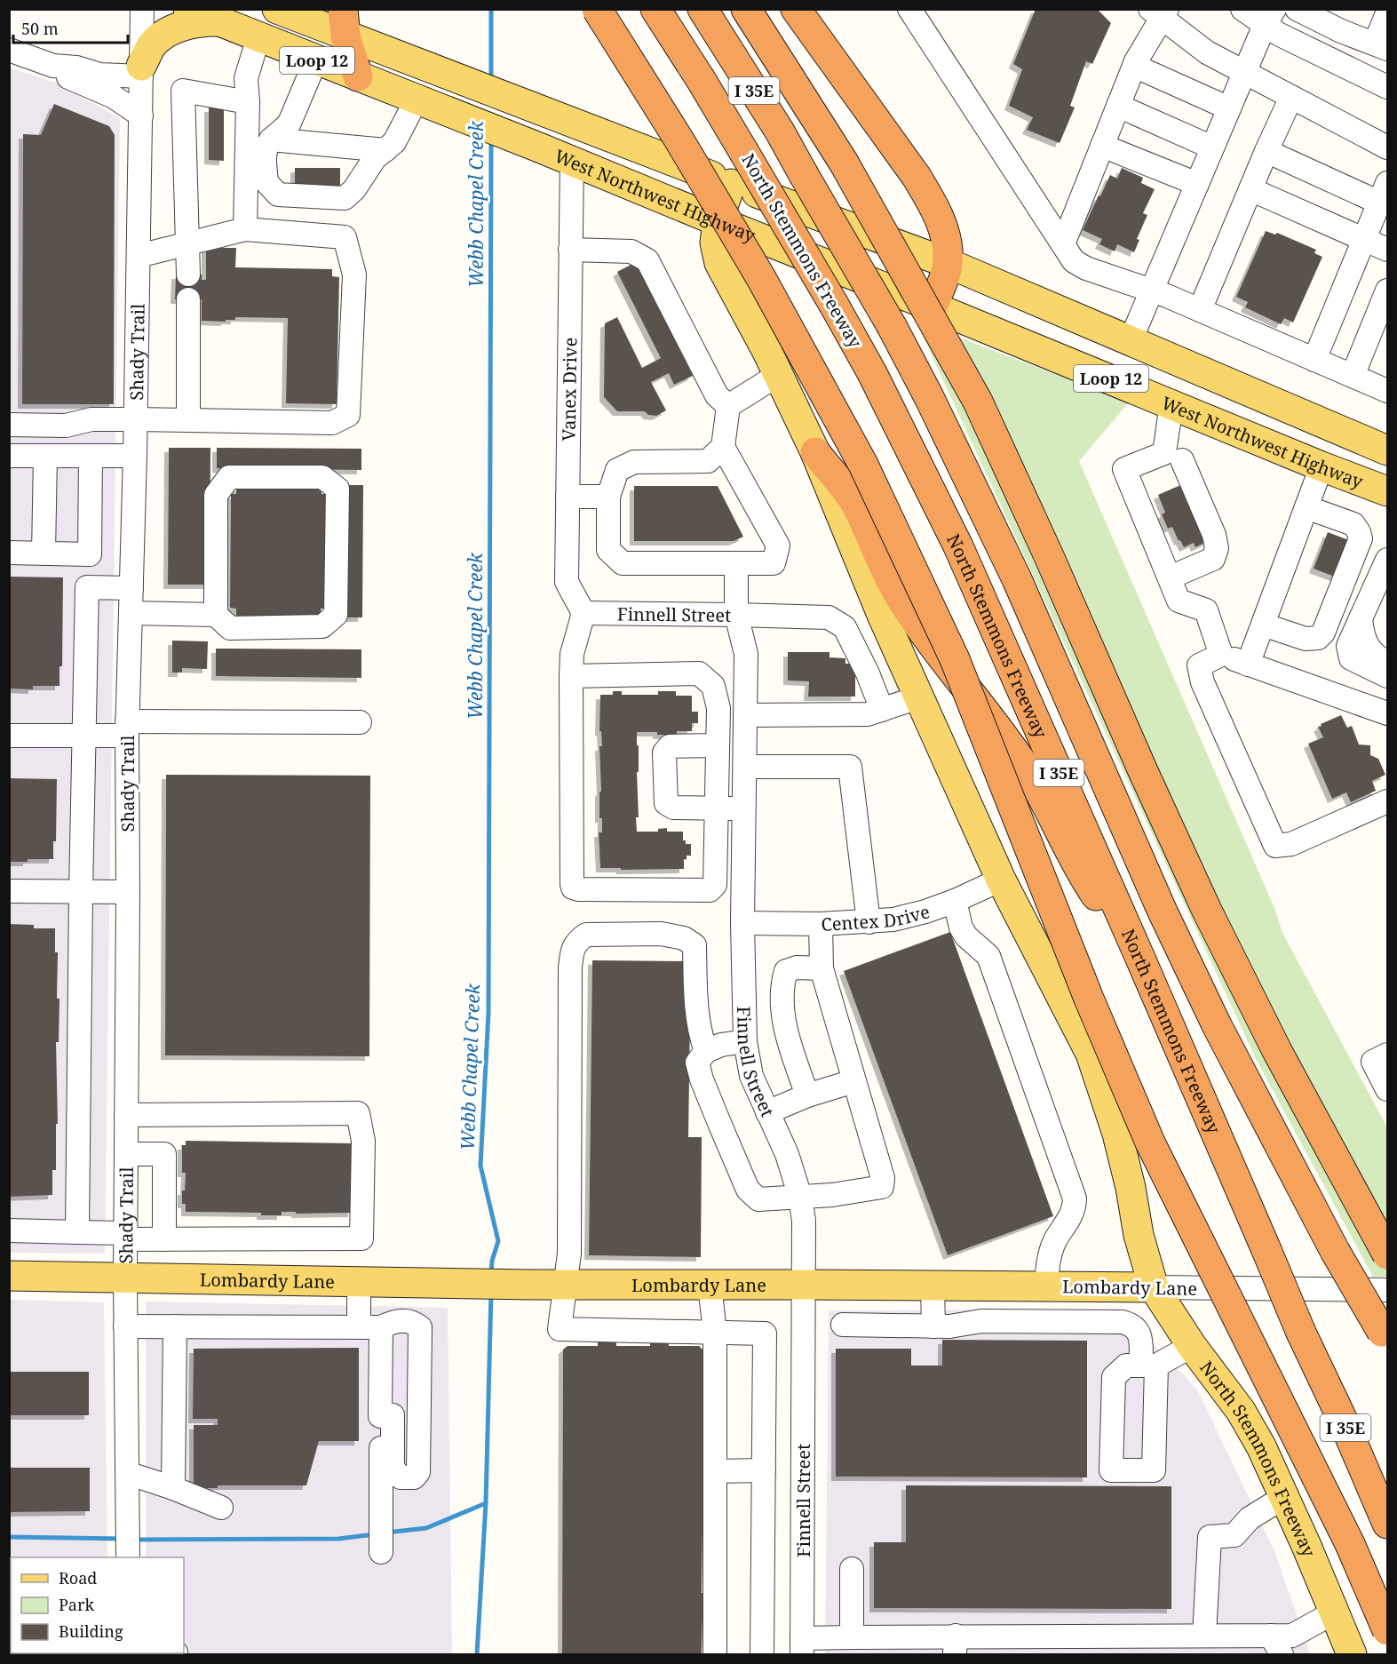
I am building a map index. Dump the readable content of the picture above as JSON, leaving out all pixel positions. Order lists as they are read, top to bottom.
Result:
{
  "streets": {
    "highway": ["I 35E", "North Stemmons Freeway"],
    "main road": ["Loop 12", "West Northwest Highway", "Lombardy Lane"],
    "street": [
      "Shady Trail",
      "Vanex Drive",
      "Finnell Street",
      "Centex Drive"
    ]
  },
  "crossings": [
    ["Loop 12", "North Stemmons Freeway"],
    ["West Northwest Highway", "North Stemmons Freeway"],
    ["West Northwest Highway", "Vanex Drive"],
    ["North Stemmons Freeway", "Centex Drive"],
    ["North Stemmons Freeway", "Lombardy Lane"],
    ["Shady Trail", "Lombardy Lane"],
    ["Vanex Drive", "Finnell Street"],
    ["Finnell Street", "Centex Drive"],
    ["Finnell Street", "Lombardy Lane"]
  ],
  "water": ["Webb Chapel Creek"],
  "legend": ["Road", "Park", "Building"],
  "scale_bar": "50 m"
}
